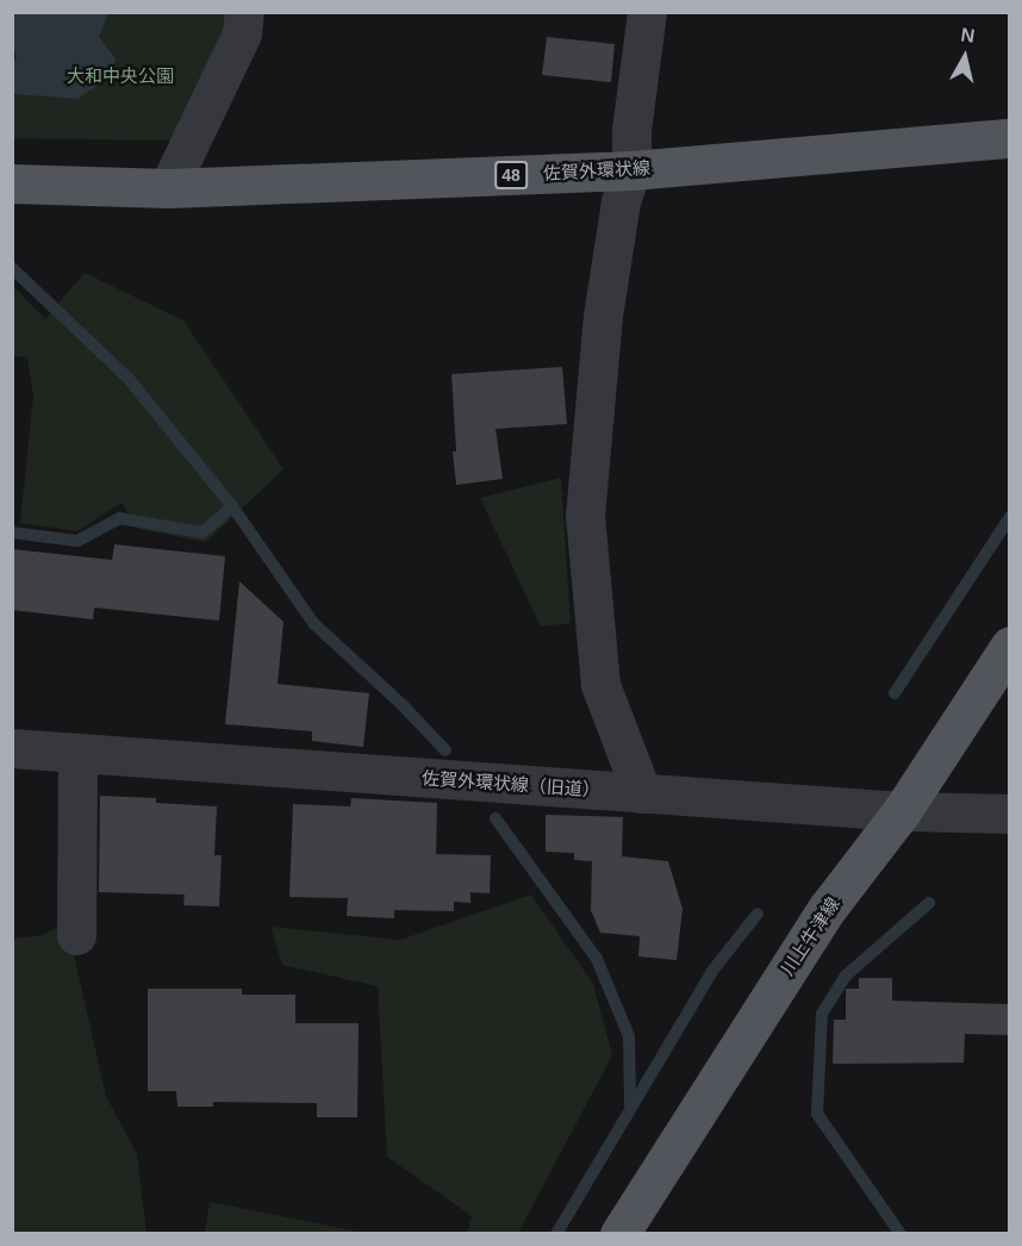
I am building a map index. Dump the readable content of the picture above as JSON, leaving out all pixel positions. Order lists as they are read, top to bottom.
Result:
{
  "streets": {
    "main road": ["佐賀外環状線", "48", "川上牛津線"],
    "street": ["佐賀外環状線（旧道）"]
  },
  "crossings": [
    ["佐賀外環状線（旧道）", "川上牛津線"]
  ],
  "parks": ["大和中央公園"],
  "north": "top"
}
